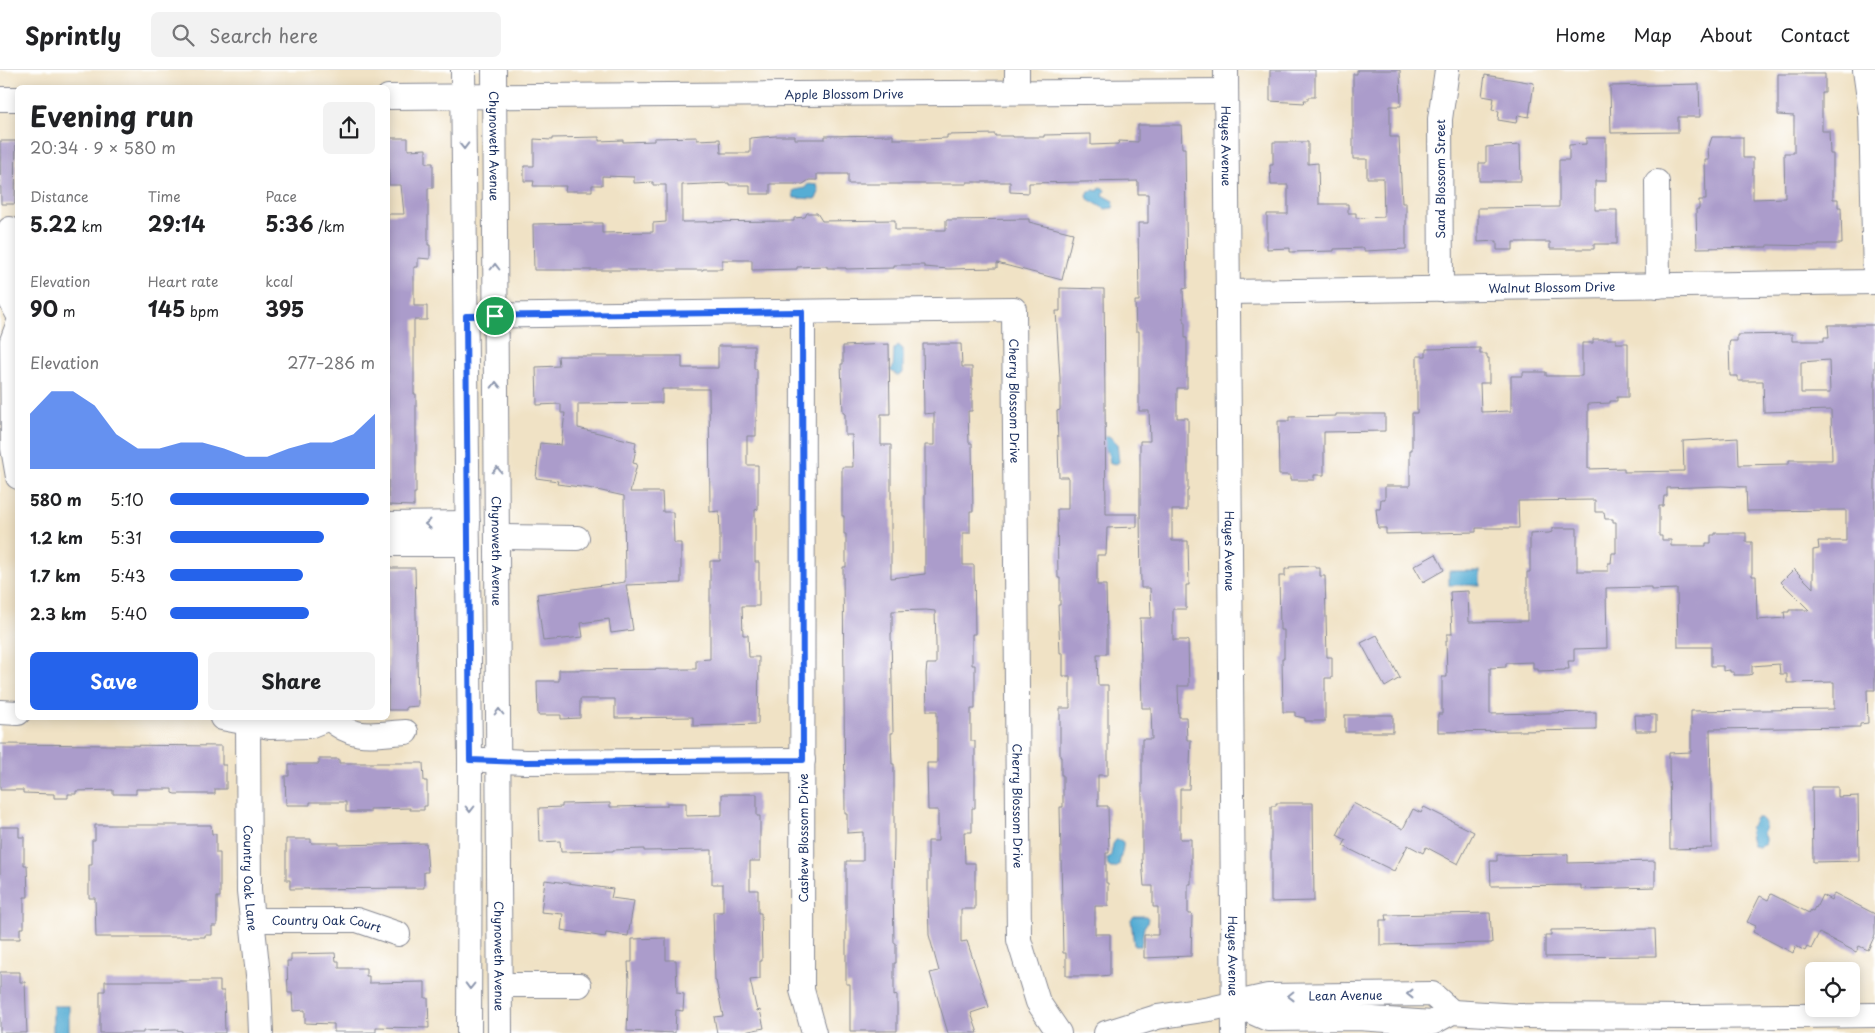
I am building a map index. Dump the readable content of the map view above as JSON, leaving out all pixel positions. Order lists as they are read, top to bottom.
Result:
{
  "streets": {
    "street": [
      "Apple Blossom Drive",
      "Chynoweth Avenue",
      "Hayes Avenue",
      "Sand Blossom Street",
      "Walnut Blossom Drive",
      "Cherry Blossom Drive",
      "Cashew Blossom Drive",
      "Country Oak Lane",
      "Country Oak Court",
      "Lean Avenue"
    ]
  },
  "crossings": [
    ["Apple Blossom Drive", "Chynoweth Avenue"],
    ["Apple Blossom Drive", "Hayes Avenue"],
    ["Chynoweth Avenue", "Cherry Blossom Drive"],
    ["Hayes Avenue", "Walnut Blossom Drive"],
    ["Hayes Avenue", "Lean Avenue"],
    ["Sand Blossom Street", "Walnut Blossom Drive"],
    ["Cherry Blossom Drive", "Cashew Blossom Drive"],
    ["Country Oak Lane", "Country Oak Court"]
  ],
  "page": {
    "header": "Sprintly",
    "search": "Search here",
    "nav": [
      "Home",
      "Map",
      "About",
      "Contact"
    ],
    "heading": ["Evening run", "20:34 · 9 × 580 m"],
    "stats": [
      ["Distance", "5.22 km"],
      ["Time", "29:14"],
      ["Pace", "5:36 /km"],
      ["Elevation", "90 m"],
      ["Heart rate", "145 bpm"],
      ["kcal", "395"]
    ],
    "chart": ["Elevation", "277–286 m"],
    "list": [
      {
        "name": "580 m",
        "note": "5:10"
      },
      {
        "name": "1.2 km",
        "note": "5:31"
      },
      {
        "name": "1.7 km",
        "note": "5:43"
      },
      {
        "name": "2.3 km",
        "note": "5:40"
      }
    ],
    "buttons": ["Save", "Share"]
  }
}
